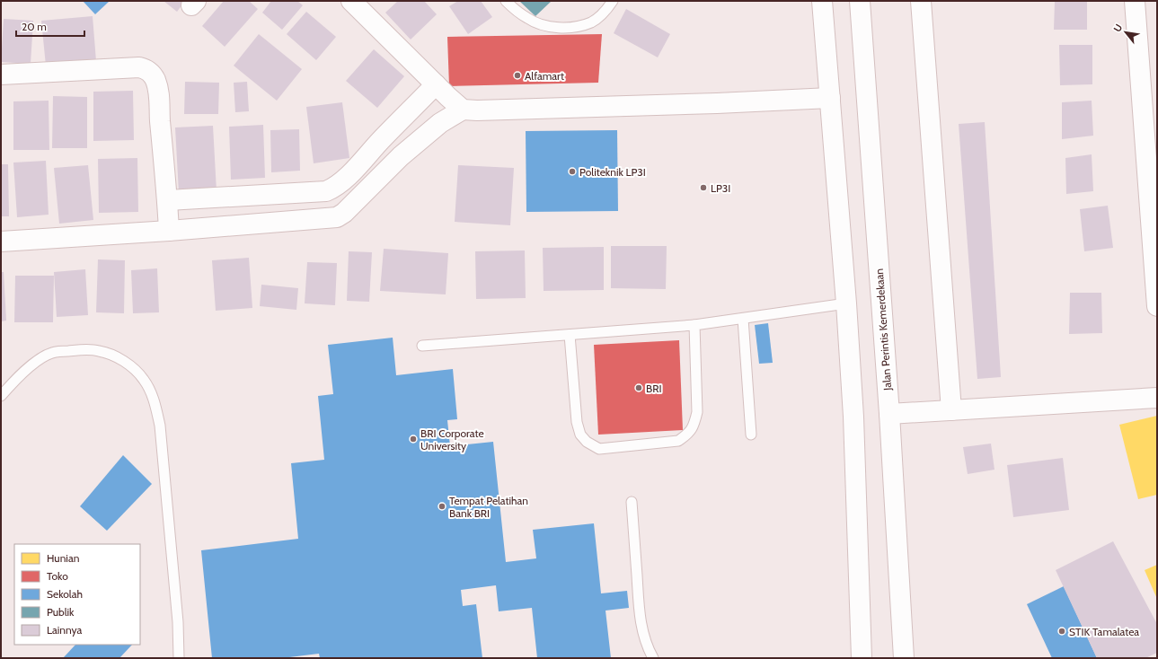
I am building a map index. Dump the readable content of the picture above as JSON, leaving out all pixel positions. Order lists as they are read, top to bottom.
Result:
{
  "streets": {
    "main road": ["Jalan Perintis Kemerdekaan"]
  },
  "places": [
    "Alfamart",
    "Politeknik LP3I",
    "LP3I",
    "BRI",
    "BRI Corporate University",
    "Tempat Pelatihan Bank BRI",
    "STIK Tamalatea"
  ],
  "legend": [
    "Hunian",
    "Toko",
    "Sekolah",
    "Publik",
    "Lainnya"
  ],
  "scale_bar": "20 m",
  "north": "top left"
}
